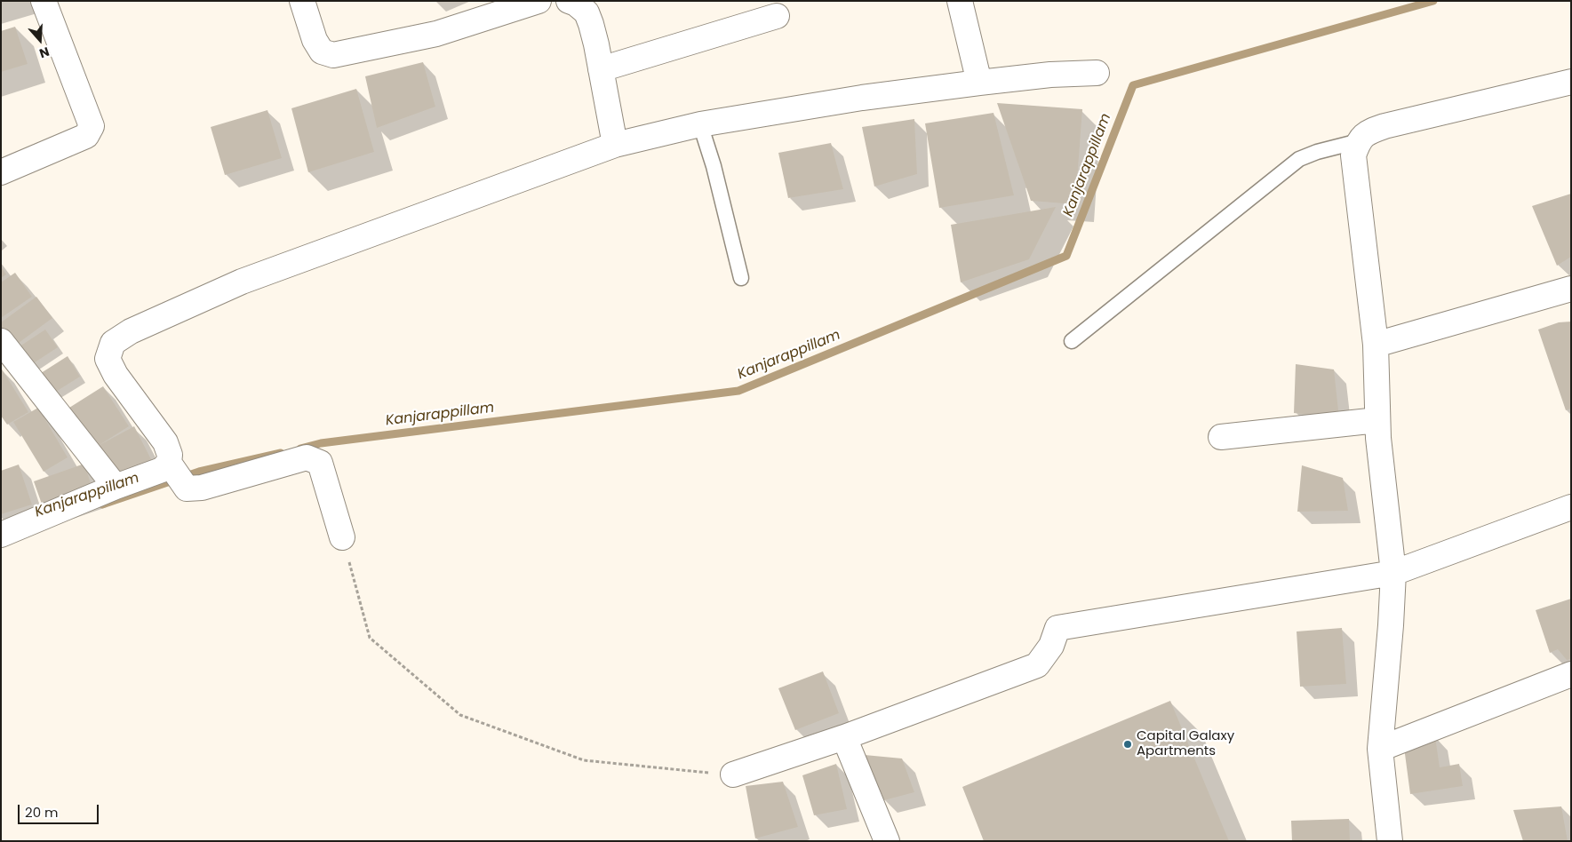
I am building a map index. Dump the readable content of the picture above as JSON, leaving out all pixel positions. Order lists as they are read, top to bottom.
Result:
{
  "water": ["Kanjarappillam"],
  "places": ["Capital Galaxy Apartments"],
  "scale_bar": "20 m",
  "north": "bottom"
}
